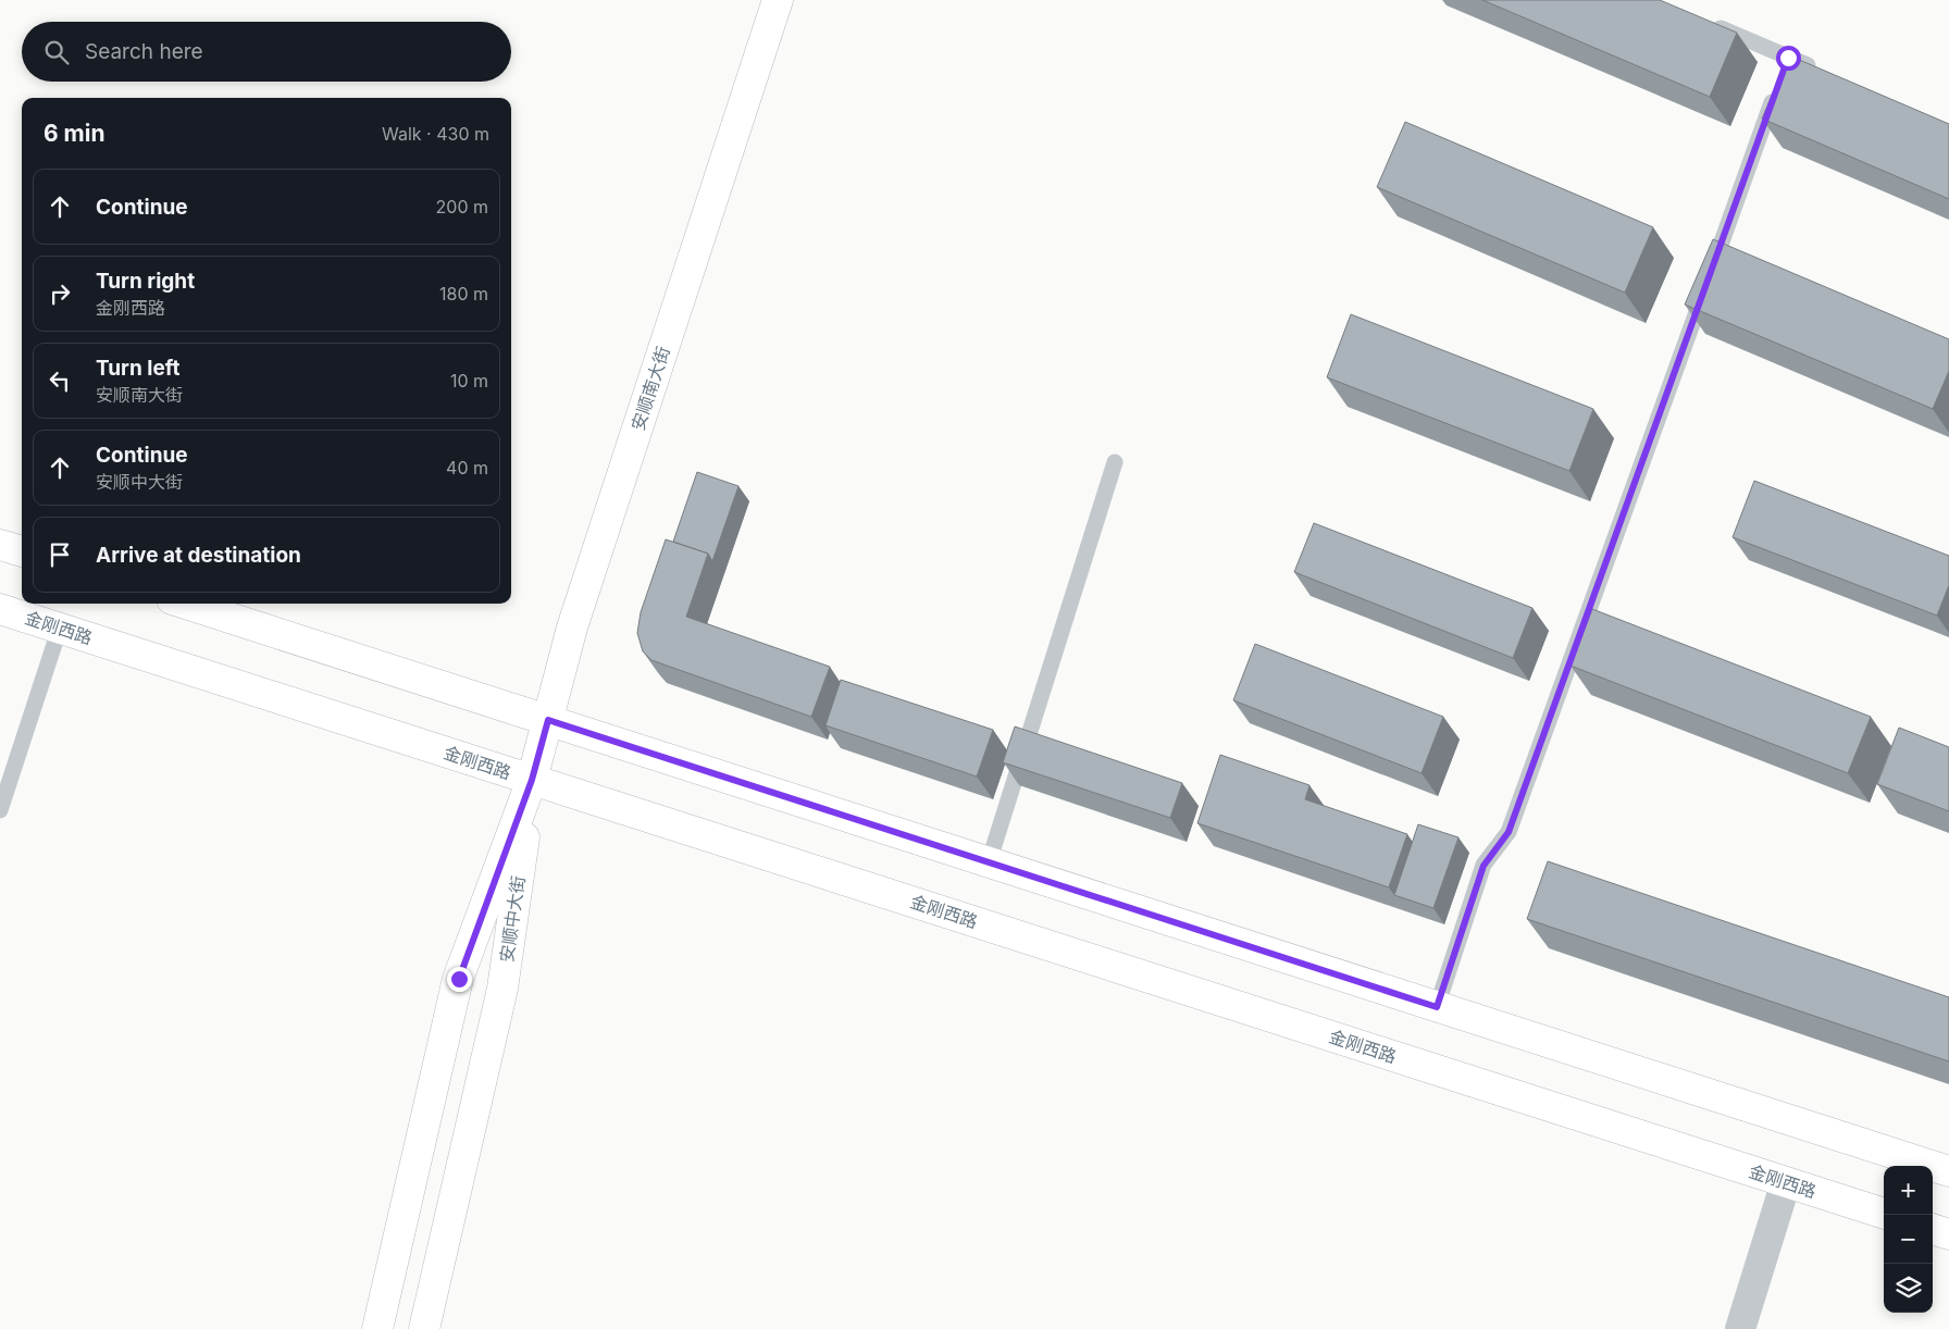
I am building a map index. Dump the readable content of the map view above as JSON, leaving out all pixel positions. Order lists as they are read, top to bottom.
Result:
{
  "streets": {
    "street": ["安顺南大街", "金刚西路", "安顺中大街"]
  },
  "crossings": [
    ["安顺南大街", "金刚西路"],
    ["安顺南大街", "安顺中大街"],
    ["金刚西路", "安顺中大街"]
  ],
  "page": {
    "search": "Search here",
    "heading": ["6 min", "Walk · 430 m"],
    "list": [
      ["Continue", "200 m"],
      ["Turn right", "金刚西路", "180 m"],
      ["Turn left", "安顺南大街", "10 m"],
      ["Continue", "安顺中大街", "40 m"],
      "Arrive at destination"
    ],
    "map_buttons": ["+", "−"]
  }
}
